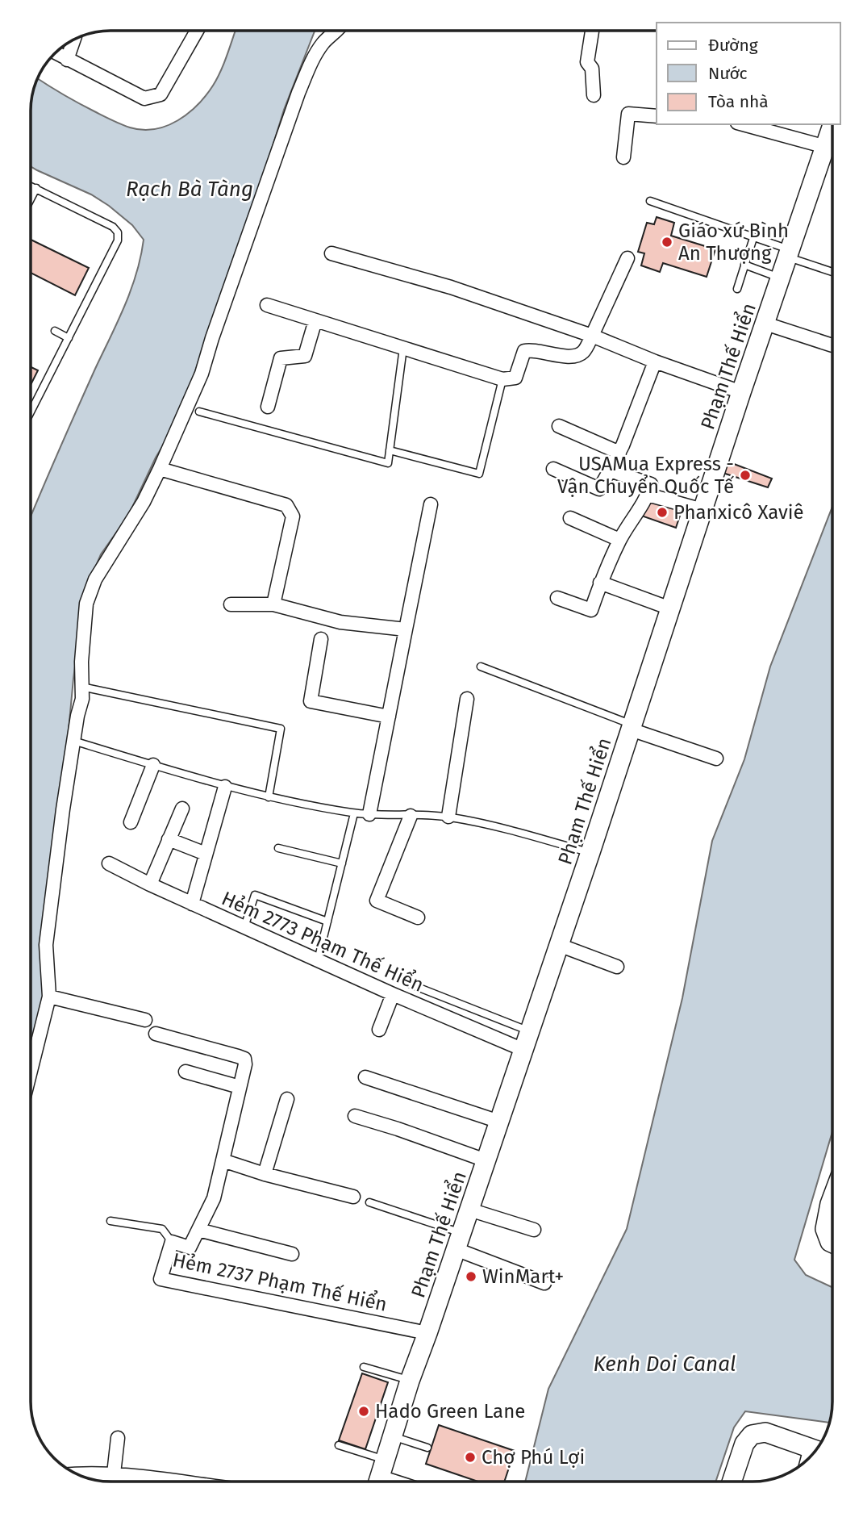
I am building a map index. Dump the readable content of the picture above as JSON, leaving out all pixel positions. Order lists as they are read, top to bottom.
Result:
{
  "streets": {
    "main road": ["Phạm Thế Hiển"],
    "street": ["Hẻm 2773 Phạm Thế Hiển", "Hẻm 2737 Phạm Thế Hiển"]
  },
  "crossings": [
    ["Phạm Thế Hiển", "Hẻm 2773 Phạm Thế Hiển"],
    ["Phạm Thế Hiển", "Hẻm 2737 Phạm Thế Hiển"]
  ],
  "water": ["Rạch Bà Tàng", "Kenh Doi Canal"],
  "places": [
    "Giáo xứ Bình An Thượng",
    "USAMua Express - Vận Chuyển Quốc Tế",
    "Phanxicô Xaviê",
    "WinMart+",
    "Hado Green Lane",
    "Chợ Phú Lợi"
  ],
  "legend": ["Đường", "Nước", "Tòa nhà"]
}
